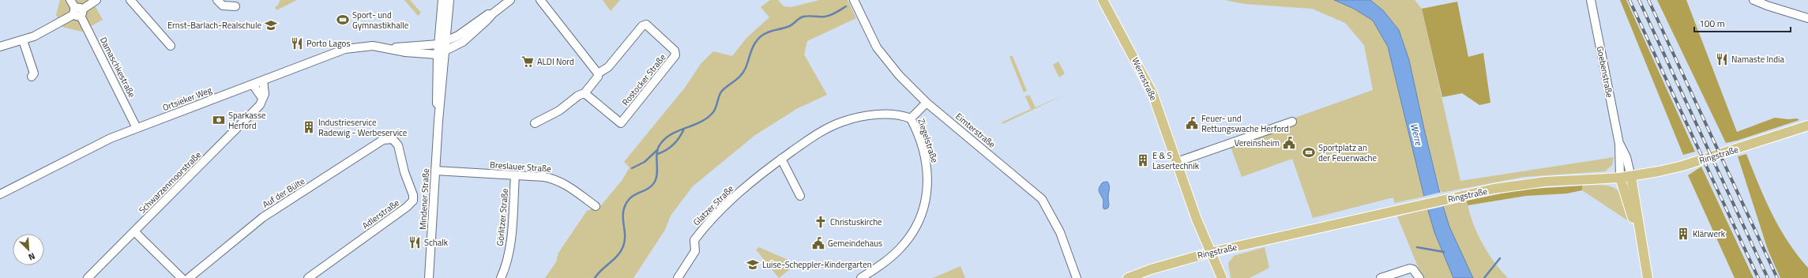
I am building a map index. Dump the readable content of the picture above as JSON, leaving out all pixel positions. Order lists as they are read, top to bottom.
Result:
{
  "streets": {
    "main road": ["Goebenstraße", "Werrestraße", "Ringstraße"],
    "street": [
      "Damaschkestraße",
      "Rostocker Straße",
      "Ortsieker Weg",
      "Eimterstraße",
      "Ziegelstraße",
      "Breslauer Straße",
      "Schwarzenmoorstraße",
      "Auf der Bülte",
      "Mindener Straße",
      "Glatzer Straße",
      "Adlerstraße",
      "Görlitzer Straße"
    ]
  },
  "crossings": [
    ["Damaschkestraße", "Ortsieker Weg"],
    ["Goebenstraße", "Ringstraße"],
    ["Werrestraße", "Ringstraße"],
    ["Ortsieker Weg", "Mindener Straße"],
    ["Eimterstraße", "Ziegelstraße"],
    ["Ziegelstraße", "Glatzer Straße"],
    ["Breslauer Straße", "Mindener Straße"],
    ["Breslauer Straße", "Görlitzer Straße"],
    ["Auf der Bülte", "Adlerstraße"]
  ],
  "water": ["Werre"],
  "places": {
    "sports": ["Sport- und Gymnastikhalle", "Sportplatz an der Feuerwache"],
    "school or university": ["Ernst-Barlach-Realschule", "Luise-Scheppler-Kindergarten"],
    "restaurant": ["Porto Lagos", "Namaste India", "Schalk"],
    "supermarket": ["ALDI Nord"],
    "bank": ["Sparkasse Herford"],
    "public building": ["Feuer- und Rettungswache Herford", "Vereinsheim", "Gemeindehaus"],
    "building": ["Industrieservice Radewig - Werbeservice", "E & S Lasertechnik", "Klärwerk"],
    "church": ["Christuskirche"]
  },
  "scale_bar": "100 m",
  "north": "bottom right"
}
